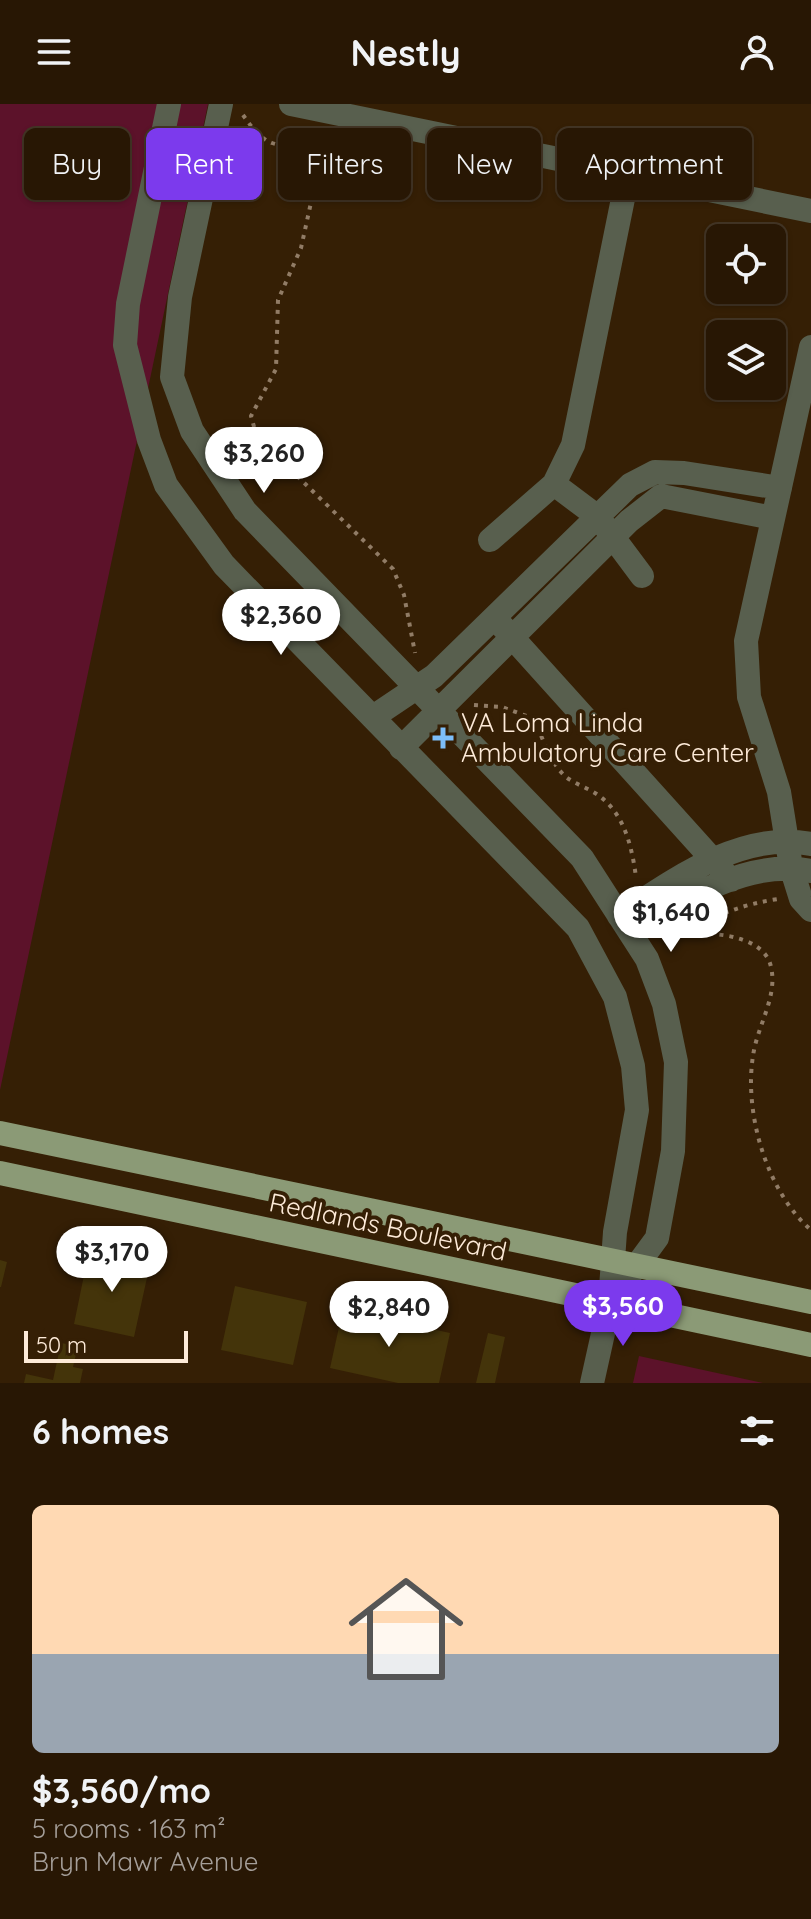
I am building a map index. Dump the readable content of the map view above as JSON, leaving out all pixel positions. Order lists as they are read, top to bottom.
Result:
{
  "streets": {
    "main road": ["Redlands Boulevard"]
  },
  "places": {
    "health": ["VA Loma Linda Ambulatory Care Center"]
  },
  "scale_bar": "50 m",
  "page": {
    "header": "Nestly",
    "chip": [
      "Buy",
      "Rent",
      "Filters",
      "New",
      "Apartment"
    ],
    "price": [
      "$3,260",
      "$2,360",
      "$1,640",
      "$3,170",
      "$3,560",
      "$2,840"
    ],
    "scale": "50 m",
    "heading": "6 homes",
    "list": [
      {
        "name": "$3,560/mo",
        "note": "5 rooms · 163 m² · Bryn Mawr Avenue"
      }
    ]
  }
}
